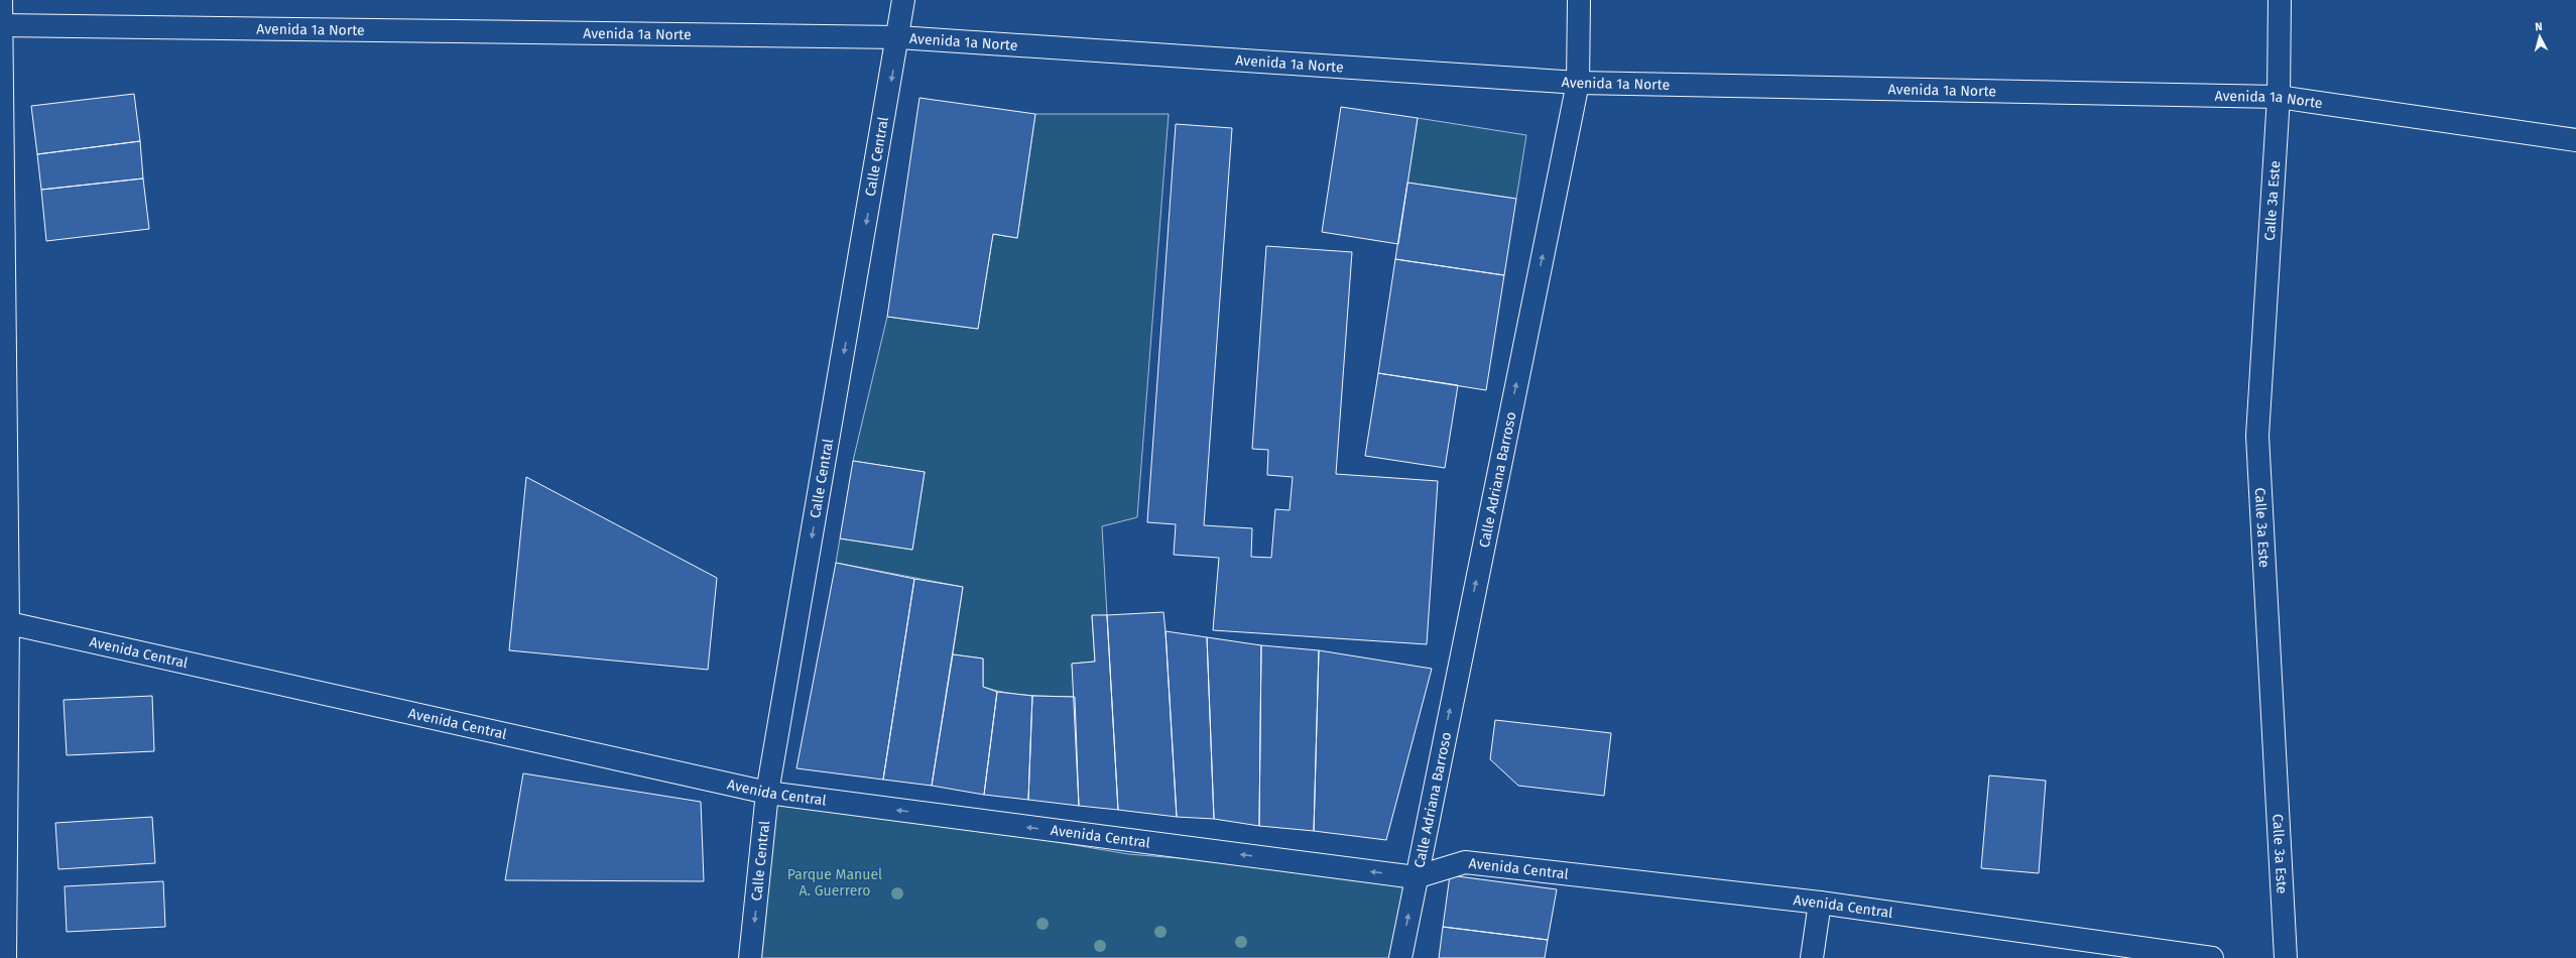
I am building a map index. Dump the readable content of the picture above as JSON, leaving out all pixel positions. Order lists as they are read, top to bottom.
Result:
{
  "streets": {
    "street": [
      "Avenida 1a Norte",
      "Calle Central",
      "Calle 3a Este",
      "Calle Adriana Barroso",
      "Avenida Central"
    ]
  },
  "crossings": [
    ["Avenida 1a Norte", "Calle Central"],
    ["Avenida 1a Norte", "Calle 3a Este"],
    ["Avenida 1a Norte", "Calle Adriana Barroso"],
    ["Calle Central", "Avenida Central"],
    ["Calle Adriana Barroso", "Avenida Central"]
  ],
  "one_way": ["Calle Central", "Calle Adriana Barroso"],
  "parks": ["Parque Manuel A. Guerrero"],
  "north": "top"
}
